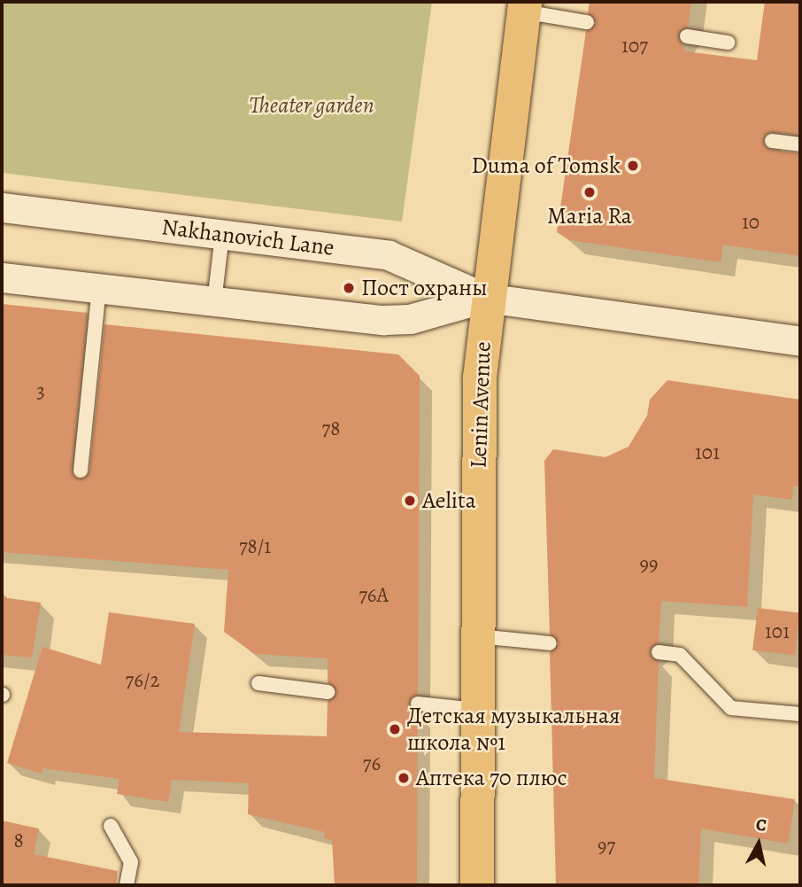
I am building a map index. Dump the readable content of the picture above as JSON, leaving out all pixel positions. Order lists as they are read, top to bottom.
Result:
{
  "streets": {
    "main road": ["Lenin Avenue"],
    "street": ["Nakhanovich Lane"]
  },
  "crossings": [
    ["Nakhanovich Lane", "Lenin Avenue"]
  ],
  "parks": ["Theater garden"],
  "places": [
    "Duma of Tomsk",
    "Maria Ra",
    "Пост охраны",
    "Aelita",
    "Детская музыкальная школа №1",
    "Аптека 70 плюс"
  ],
  "house_numbers": [
    "107",
    "10",
    "3",
    "78",
    "101",
    "78/1",
    "99",
    "76А",
    "101",
    "76/2",
    "76",
    "8",
    "97"
  ],
  "north": "top"
}
